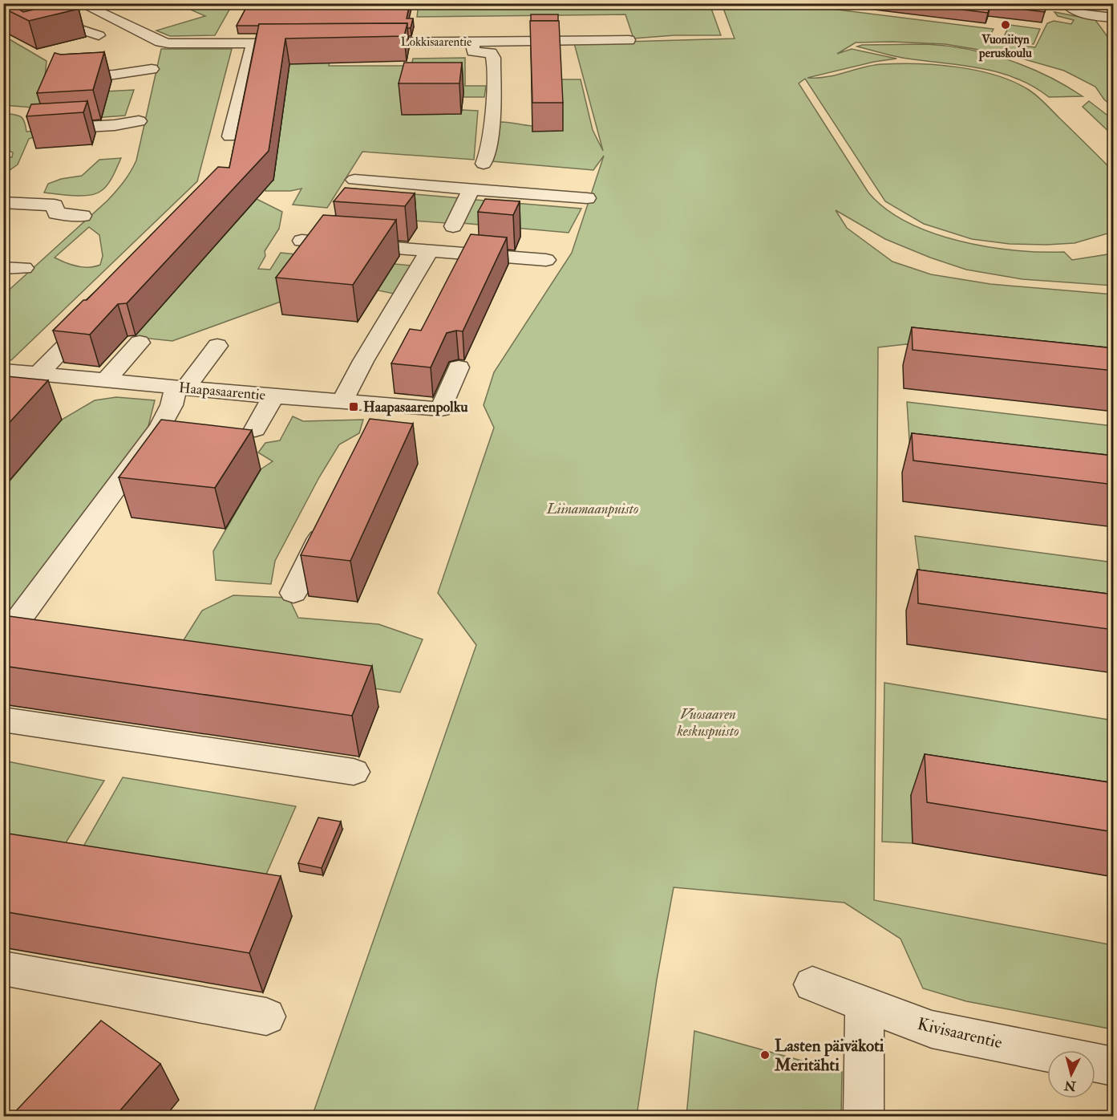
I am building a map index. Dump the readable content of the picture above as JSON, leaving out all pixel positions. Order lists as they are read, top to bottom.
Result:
{
  "streets": {
    "street": ["Lokkisaarentie", "Haapasaarentie", "Kivisaarentie"]
  },
  "parks": ["Liinamaanpuisto", "Vuosaaren keskuspuisto"],
  "places": {
    "other": ["Vuoniityn peruskoulu", "Lasten päiväkoti Meritähti"],
    "transit": ["Haapasaarenpolku"]
  },
  "north": "bottom"
}
